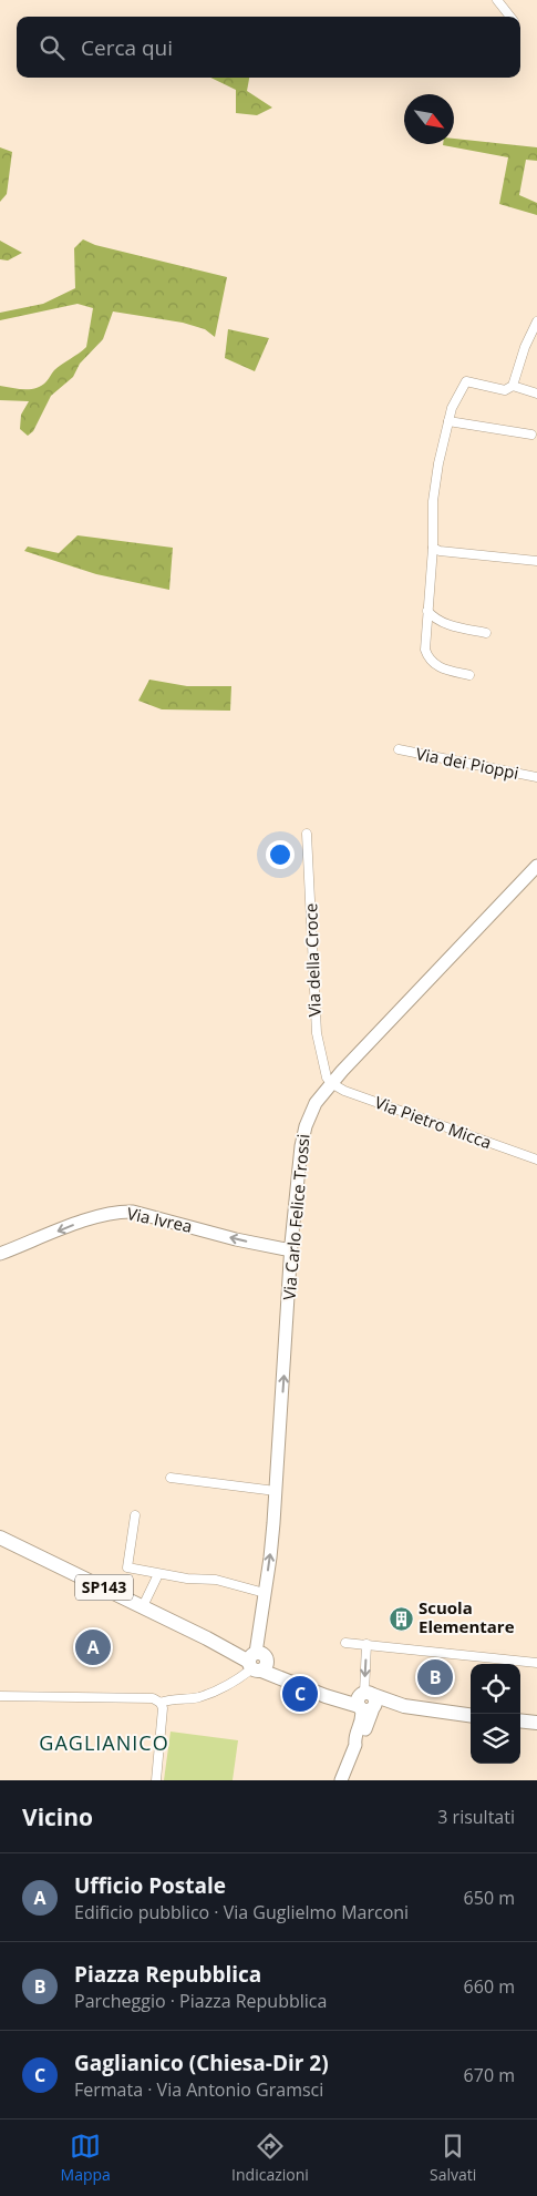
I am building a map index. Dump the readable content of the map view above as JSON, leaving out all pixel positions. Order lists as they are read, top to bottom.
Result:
{
  "streets": {
    "main road": ["SP143"],
    "street": [
      "Via dei Pioppi",
      "Via della Croce",
      "Via Pietro Micca",
      "Via Carlo Felice Trossi",
      "Via Ivrea"
    ]
  },
  "crossings": [
    ["Via della Croce", "Via Pietro Micca"],
    ["Via della Croce", "Via Carlo Felice Trossi"],
    ["Via Pietro Micca", "Via Carlo Felice Trossi"],
    ["Via Carlo Felice Trossi", "Via Ivrea"],
    ["Via Carlo Felice Trossi", "SP143"]
  ],
  "one_way": ["Via Carlo Felice Trossi", "Via Ivrea"],
  "districts": ["GAGLIANICO"],
  "places": {
    "building": ["Scuola Elementare"]
  },
  "north": "bottom right",
  "page": {
    "search": "Cerca qui",
    "pins": ["A", "B", "C"],
    "heading": ["Vicino", "3 risultati"],
    "list": [
      {
        "mark": "A",
        "name": "Ufficio Postale",
        "note": "Edificio pubblico · Via Guglielmo Marconi",
        "value": "650 m"
      },
      {
        "mark": "B",
        "name": "Piazza Repubblica",
        "note": "Parcheggio · Piazza Repubblica",
        "value": "660 m"
      },
      {
        "mark": "C",
        "name": "Gaglianico (Chiesa-Dir 2)",
        "note": "Fermata · Via Antonio Gramsci",
        "value": "670 m"
      }
    ],
    "nav": ["Mappa", "Indicazioni", "Salvati"]
  }
}
